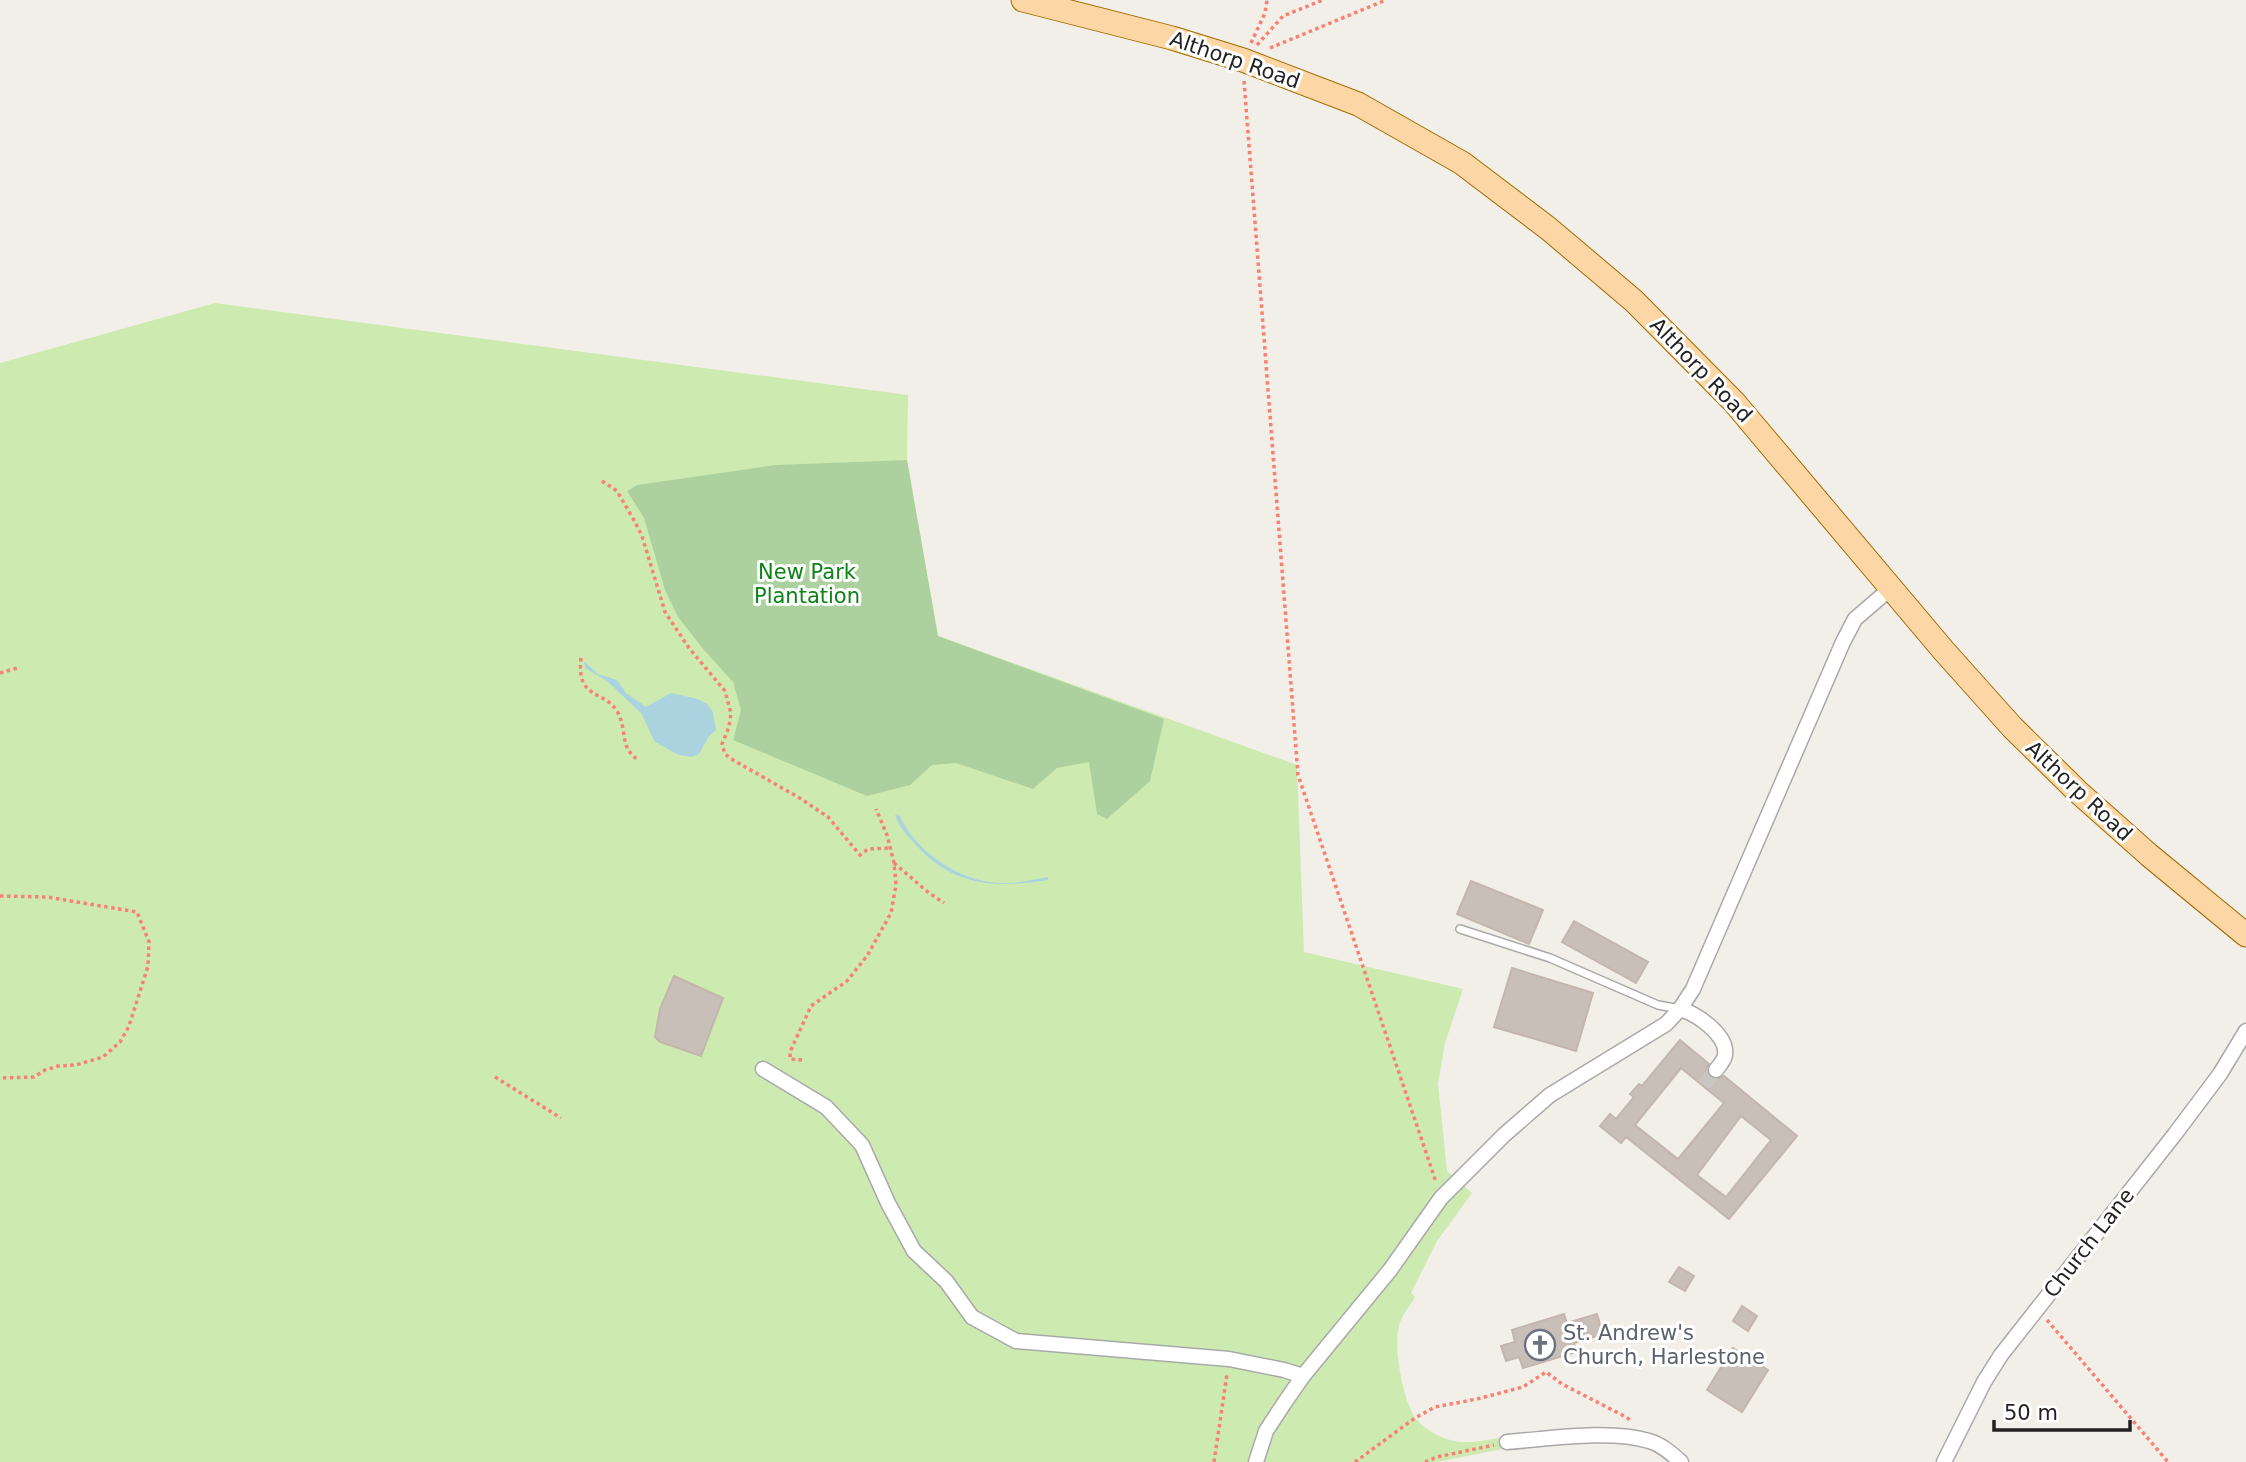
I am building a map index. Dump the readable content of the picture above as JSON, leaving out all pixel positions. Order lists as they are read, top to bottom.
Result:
{
  "streets": {
    "main road": ["Althorp Road"],
    "street": ["Church Lane"]
  },
  "parks": ["New Park Plantation"],
  "places": {
    "church": ["St. Andrew's Church, Harlestone"]
  },
  "scale_bar": "50 m"
}
